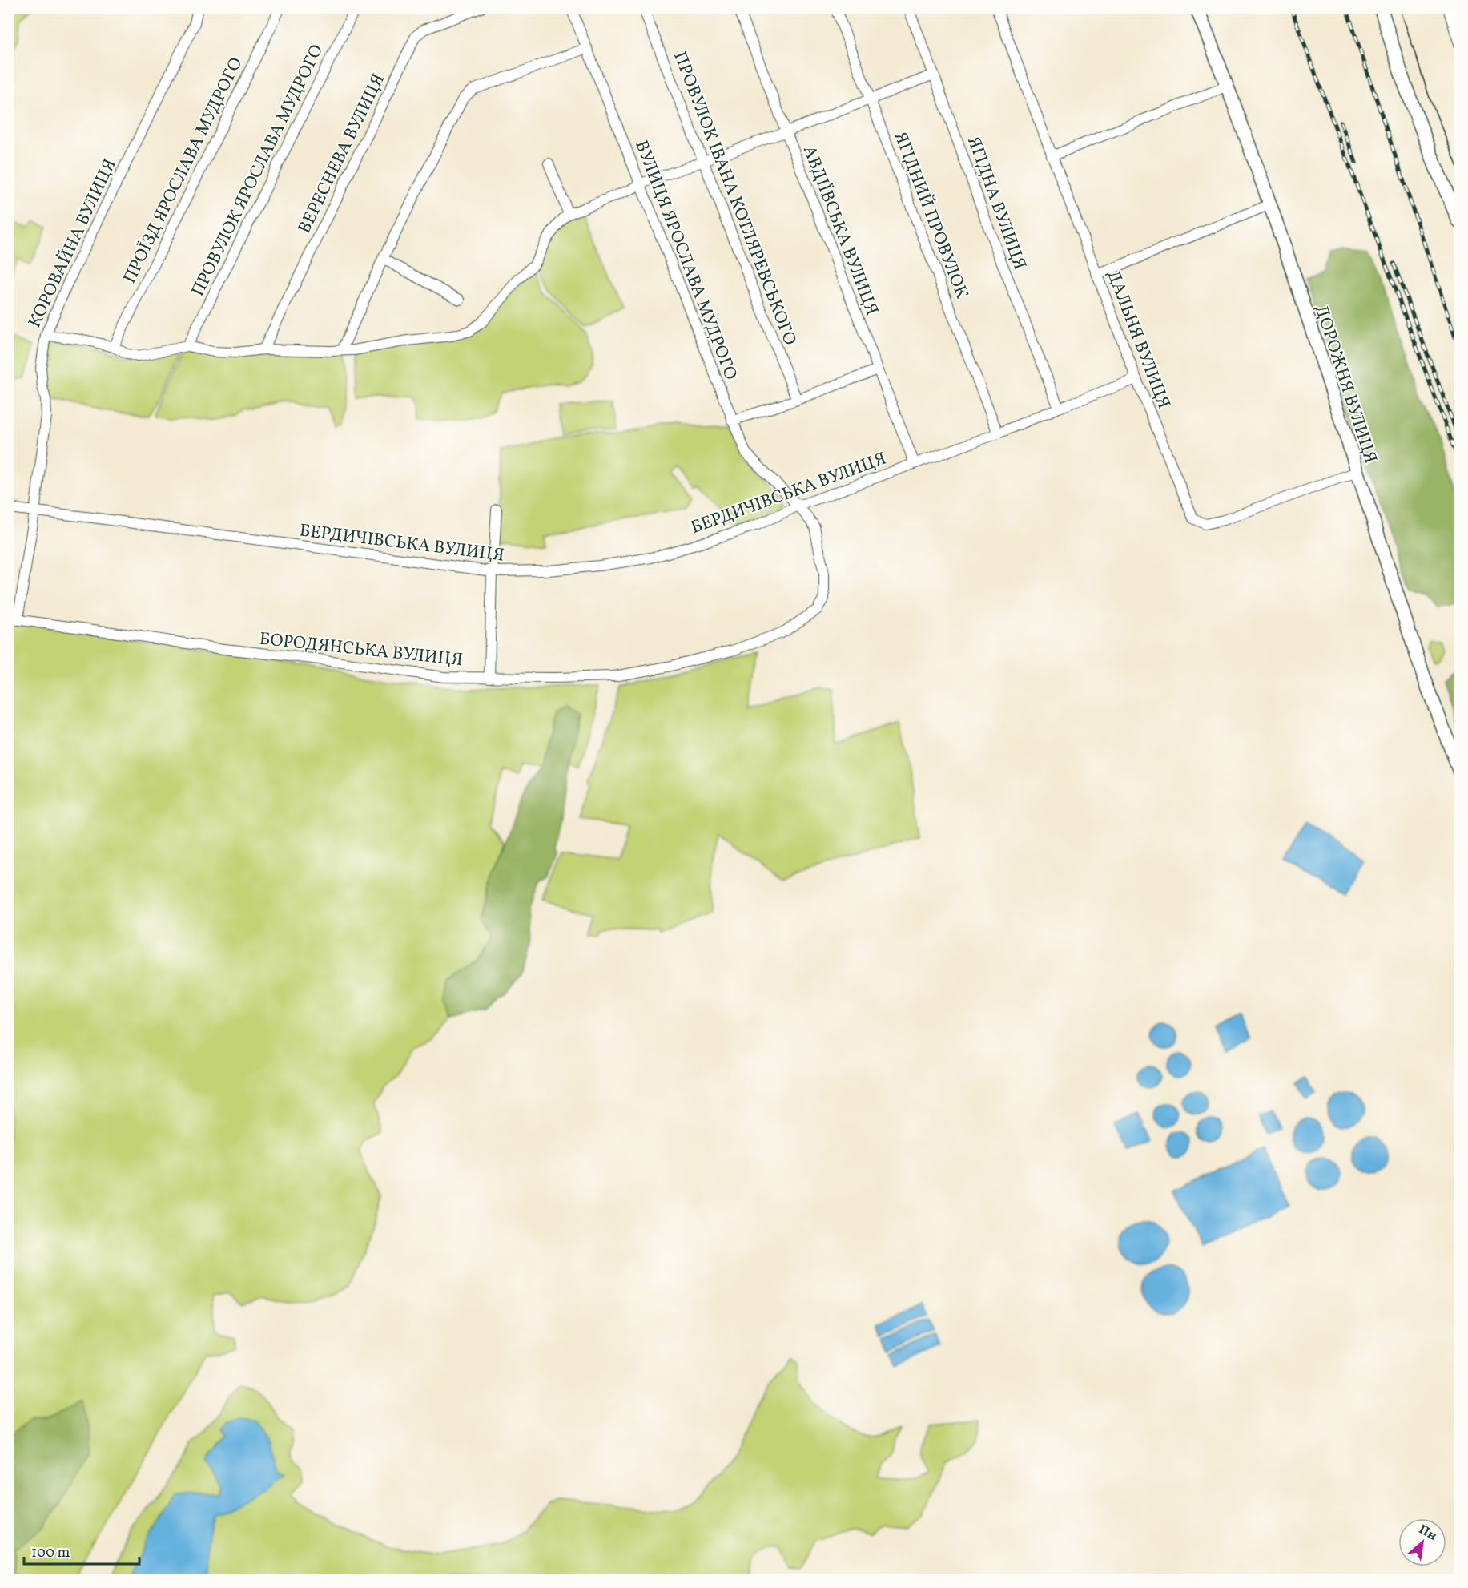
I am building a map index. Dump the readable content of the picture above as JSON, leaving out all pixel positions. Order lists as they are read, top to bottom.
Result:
{
  "streets": {
    "main road": ["ДОРОЖНЯ ВУЛИЦЯ"],
    "street": [
      "ВЕРЕСНЕВА ВУЛИЦЯ",
      "ПРОЇЗД ЯРОСЛАВА МУДРОГО",
      "ПРОВУЛОК ЯРОСЛАВА МУДРОГО",
      "ПРОВУЛОК ІВАНА КОТЛЯРЕВСЬКОГО",
      "ЯГІДНА ВУЛИЦЯ",
      "ЯГІДНИЙ ПРОВУЛОК",
      "АВДІЇВСЬКА ВУЛИЦЯ",
      "КОРОВАЙНА ВУЛИЦЯ",
      "ВУЛИЦЯ ЯРОСЛАВА МУДРОГО",
      "ДАЛЬНЯ ВУЛИЦЯ",
      "БЕРДИЧІВСЬКА ВУЛИЦЯ",
      "БОРОДЯНСЬКА ВУЛИЦЯ"
    ]
  },
  "crossings": [
    ["ЯГІДНА ВУЛИЦЯ", "БЕРДИЧІВСЬКА ВУЛИЦЯ"],
    ["ЯГІДНИЙ ПРОВУЛОК", "БЕРДИЧІВСЬКА ВУЛИЦЯ"],
    ["АВДІЇВСЬКА ВУЛИЦЯ", "БЕРДИЧІВСЬКА ВУЛИЦЯ"],
    ["КОРОВАЙНА ВУЛИЦЯ", "БЕРДИЧІВСЬКА ВУЛИЦЯ"],
    ["КОРОВАЙНА ВУЛИЦЯ", "БОРОДЯНСЬКА ВУЛИЦЯ"],
    ["ВУЛИЦЯ ЯРОСЛАВА МУДРОГО", "БЕРДИЧІВСЬКА ВУЛИЦЯ"],
    ["ВУЛИЦЯ ЯРОСЛАВА МУДРОГО", "БОРОДЯНСЬКА ВУЛИЦЯ"],
    ["ДАЛЬНЯ ВУЛИЦЯ", "ДОРОЖНЯ ВУЛИЦЯ"],
    ["ДАЛЬНЯ ВУЛИЦЯ", "БЕРДИЧІВСЬКА ВУЛИЦЯ"],
    ["БЕРДИЧІВСЬКА ВУЛИЦЯ", "БОРОДЯНСЬКА ВУЛИЦЯ"]
  ],
  "scale_bar": "100 m",
  "north": "top right"
}
